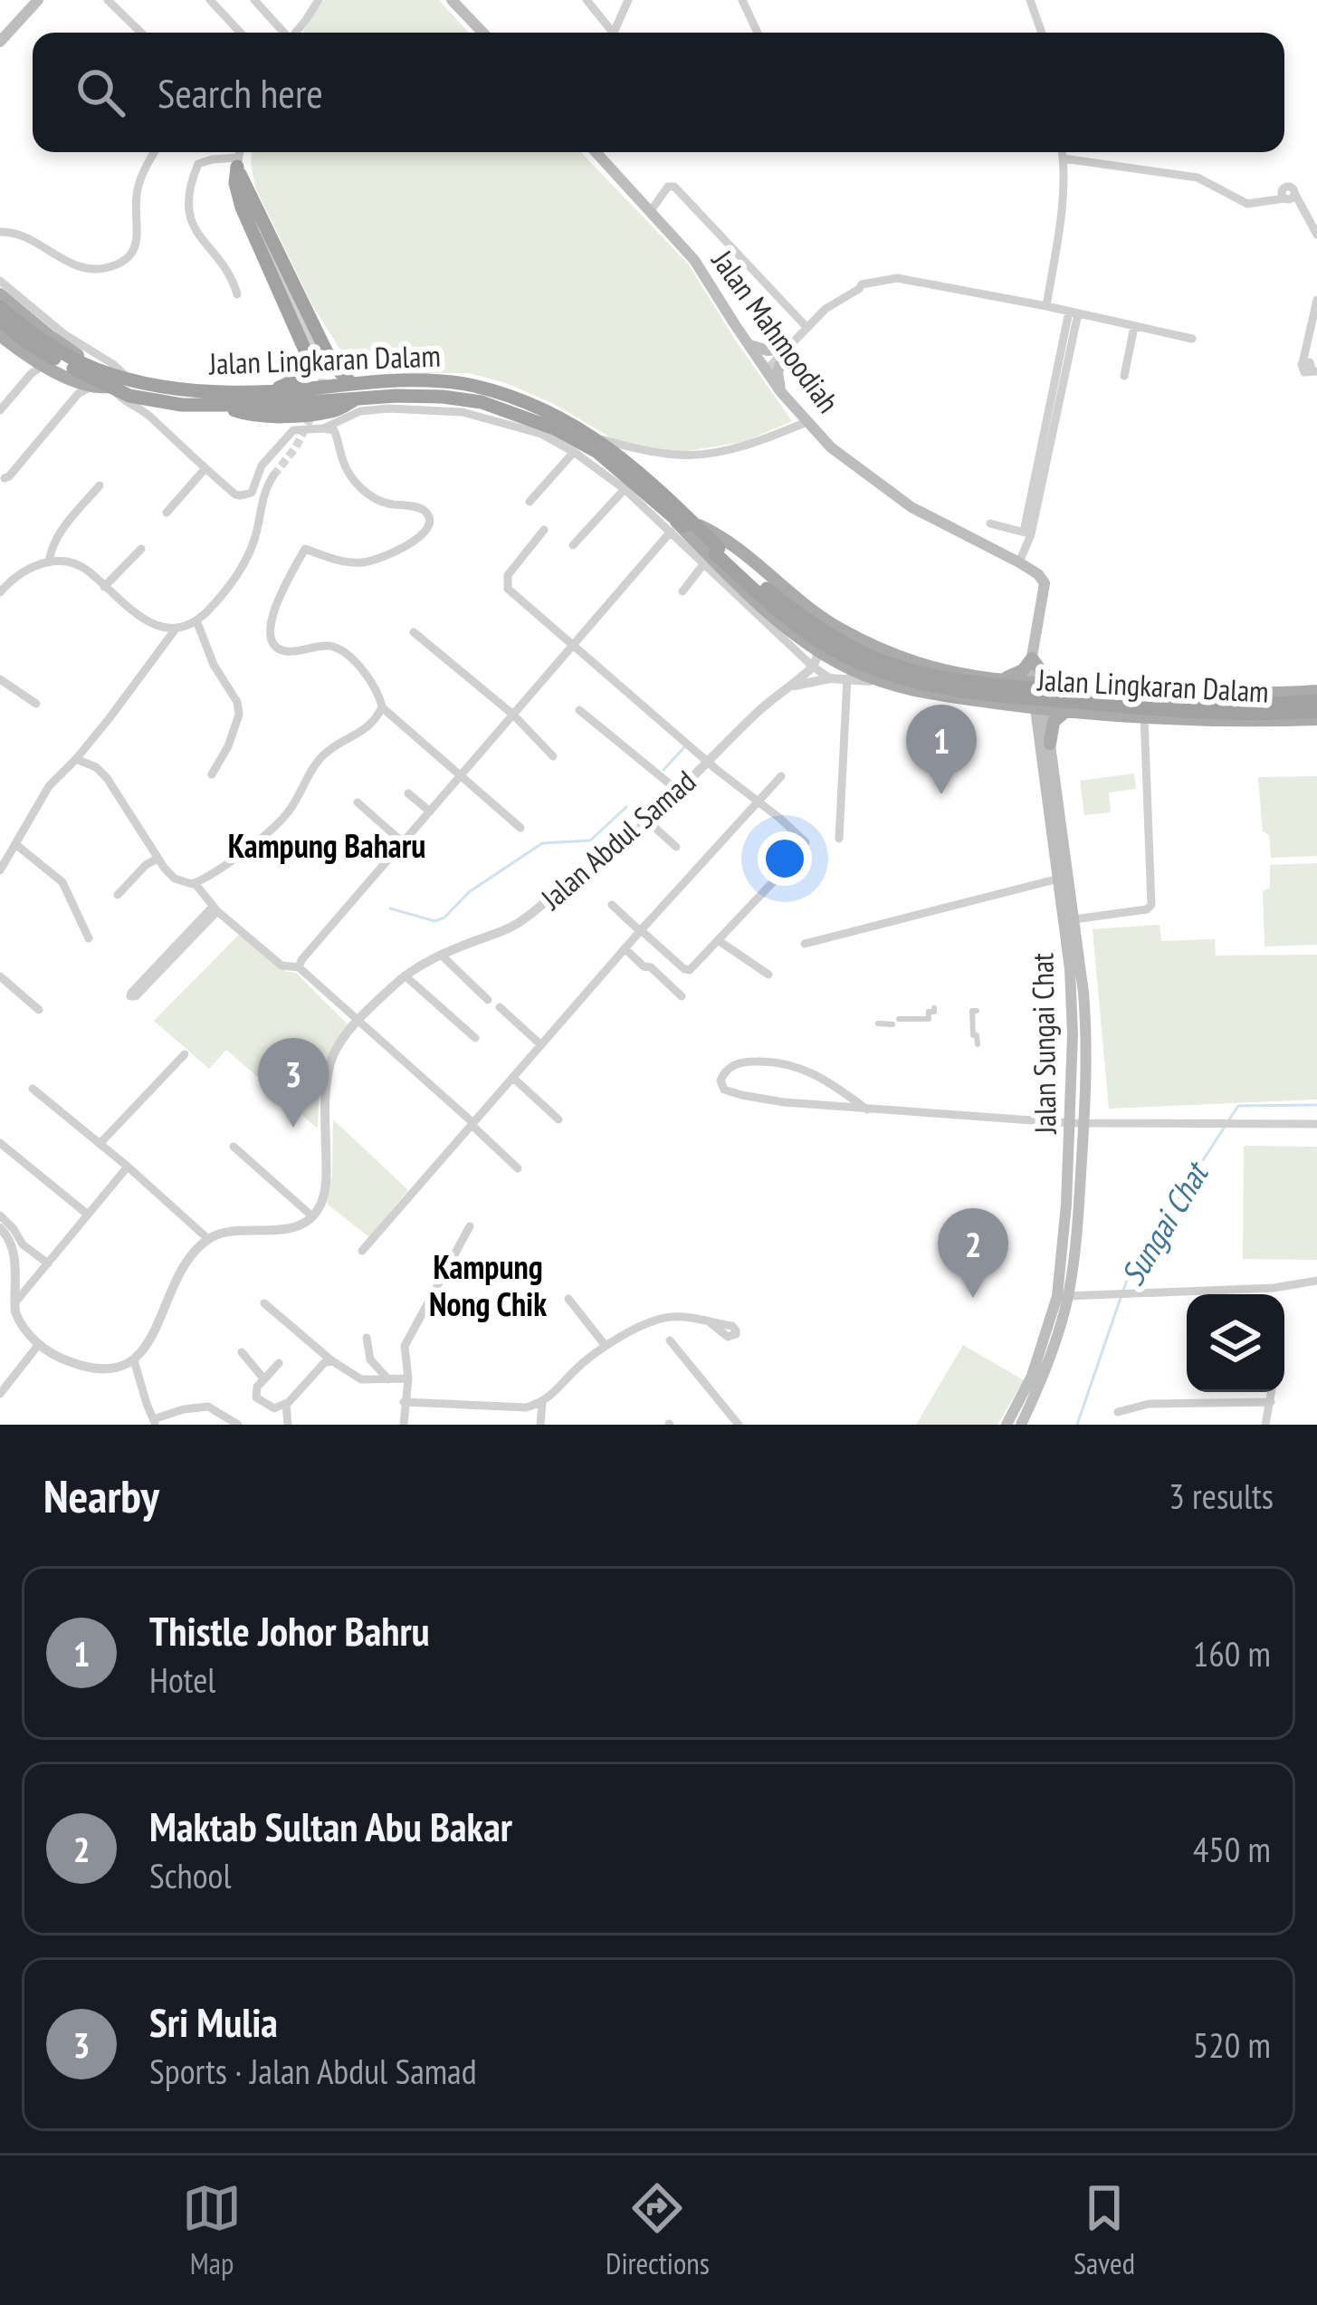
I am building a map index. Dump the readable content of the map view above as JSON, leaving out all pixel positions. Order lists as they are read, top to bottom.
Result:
{
  "streets": {
    "highway": ["Jalan Lingkaran Dalam"],
    "main road": ["Jalan Mahmoodiah", "Jalan Sungai Chat"],
    "street": ["Jalan Abdul Samad"]
  },
  "crossings": [
    ["Jalan Lingkaran Dalam", "Jalan Abdul Samad"],
    ["Jalan Lingkaran Dalam", "Jalan Sungai Chat"]
  ],
  "districts": ["Kampung Baharu", "Kampung Nong Chik"],
  "water": ["Sungai Chat"],
  "page": {
    "search": "Search here",
    "pins": ["1", "3", "2"],
    "heading": ["Nearby", "3 results"],
    "list": [
      {
        "mark": "1",
        "name": "Thistle Johor Bahru",
        "note": "Hotel",
        "value": "160 m"
      },
      {
        "mark": "2",
        "name": "Maktab Sultan Abu Bakar",
        "note": "School",
        "value": "450 m"
      },
      {
        "mark": "3",
        "name": "Sri Mulia",
        "note": "Sports · Jalan Abdul Samad",
        "value": "520 m"
      }
    ],
    "nav": ["Map", "Directions", "Saved"]
  }
}
